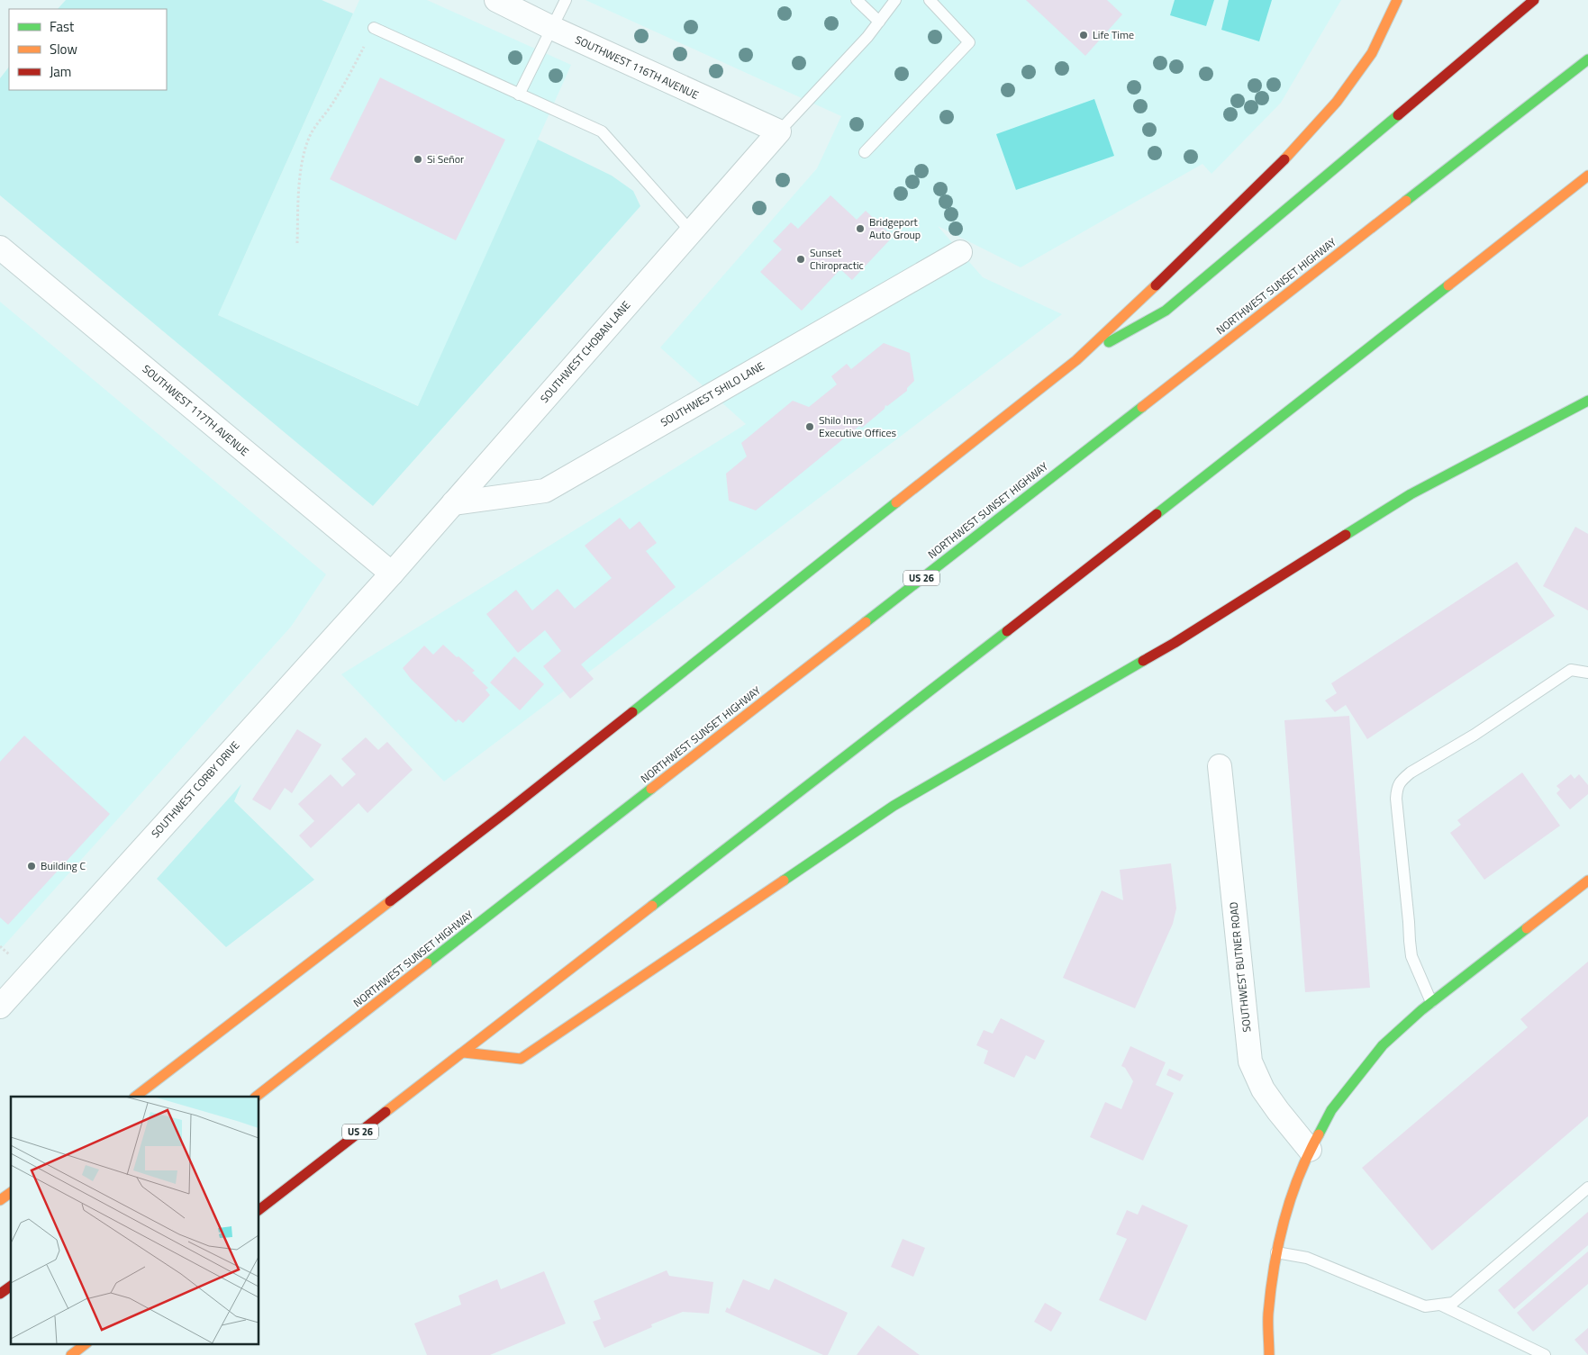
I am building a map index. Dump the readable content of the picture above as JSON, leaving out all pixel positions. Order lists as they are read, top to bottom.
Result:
{
  "streets": {
    "main road": ["NORTHWEST SUNSET HIGHWAY", "US 26"],
    "street": [
      "SOUTHWEST 116TH AVENUE",
      "SOUTHWEST CHOBAN LANE",
      "SOUTHWEST SHILO LANE",
      "SOUTHWEST 117TH AVENUE",
      "SOUTHWEST CORBY DRIVE",
      "SOUTHWEST BUTNER ROAD"
    ]
  },
  "crossings": [
    ["SOUTHWEST 116TH AVENUE", "SOUTHWEST CHOBAN LANE"],
    ["SOUTHWEST CHOBAN LANE", "SOUTHWEST SHILO LANE"],
    ["SOUTHWEST CHOBAN LANE", "SOUTHWEST 117TH AVENUE"],
    ["SOUTHWEST CHOBAN LANE", "SOUTHWEST CORBY DRIVE"],
    ["SOUTHWEST 117TH AVENUE", "SOUTHWEST CORBY DRIVE"]
  ],
  "places": [
    "Life Time",
    "Si Señor",
    "Bridgeport Auto Group",
    "Sunset Chiropractic",
    "Shilo Inns Executive Offices",
    "Building C"
  ],
  "legend": ["Fast", "Slow", "Jam"]
}
